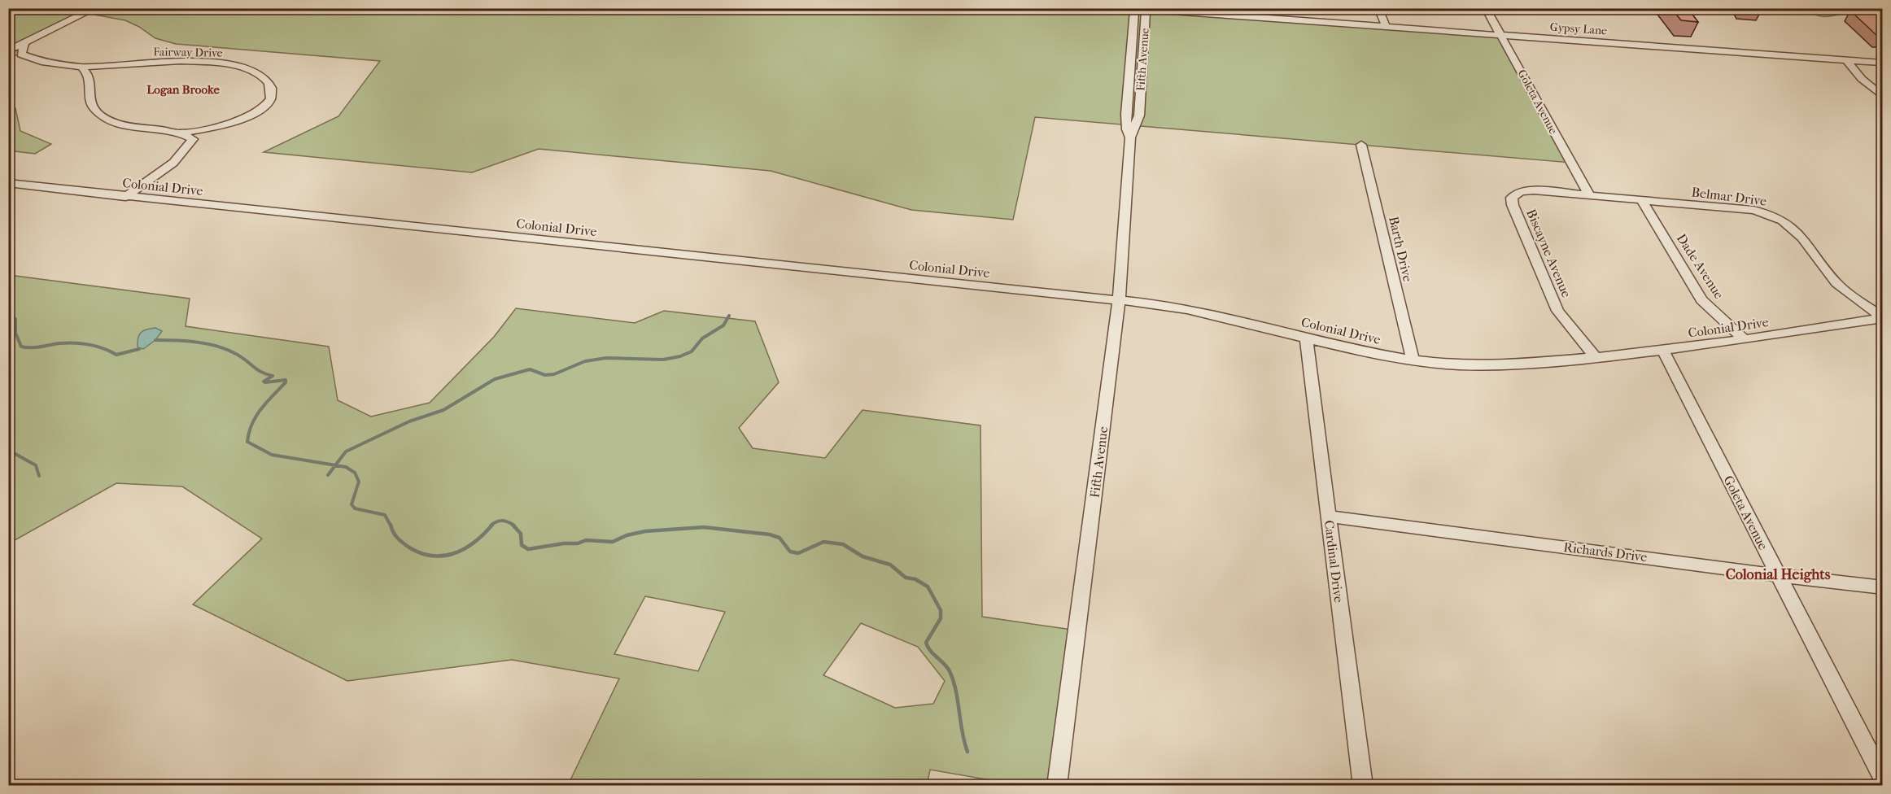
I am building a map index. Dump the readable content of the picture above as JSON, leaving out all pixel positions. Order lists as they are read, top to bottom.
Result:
{
  "streets": {
    "street": [
      "Gypsy Lane",
      "Fairway Drive",
      "Fifth Avenue",
      "Goleta Avenue",
      "Colonial Drive",
      "Belmar Drive",
      "Barth Drive",
      "Biscayne Avenue",
      "Dade Avenue",
      "Richards Drive",
      "Cardinal Drive"
    ]
  },
  "crossings": [
    ["Gypsy Lane", "Fifth Avenue"],
    ["Gypsy Lane", "Goleta Avenue"],
    ["Fifth Avenue", "Colonial Drive"],
    ["Goleta Avenue", "Colonial Drive"],
    ["Goleta Avenue", "Belmar Drive"],
    ["Goleta Avenue", "Biscayne Avenue"],
    ["Goleta Avenue", "Richards Drive"],
    ["Colonial Drive", "Belmar Drive"],
    ["Colonial Drive", "Barth Drive"],
    ["Colonial Drive", "Biscayne Avenue"],
    ["Colonial Drive", "Dade Avenue"],
    ["Colonial Drive", "Cardinal Drive"],
    ["Belmar Drive", "Biscayne Avenue"],
    ["Belmar Drive", "Dade Avenue"],
    ["Richards Drive", "Cardinal Drive"]
  ],
  "districts": ["Logan Brooke", "Colonial Heights"]
}
